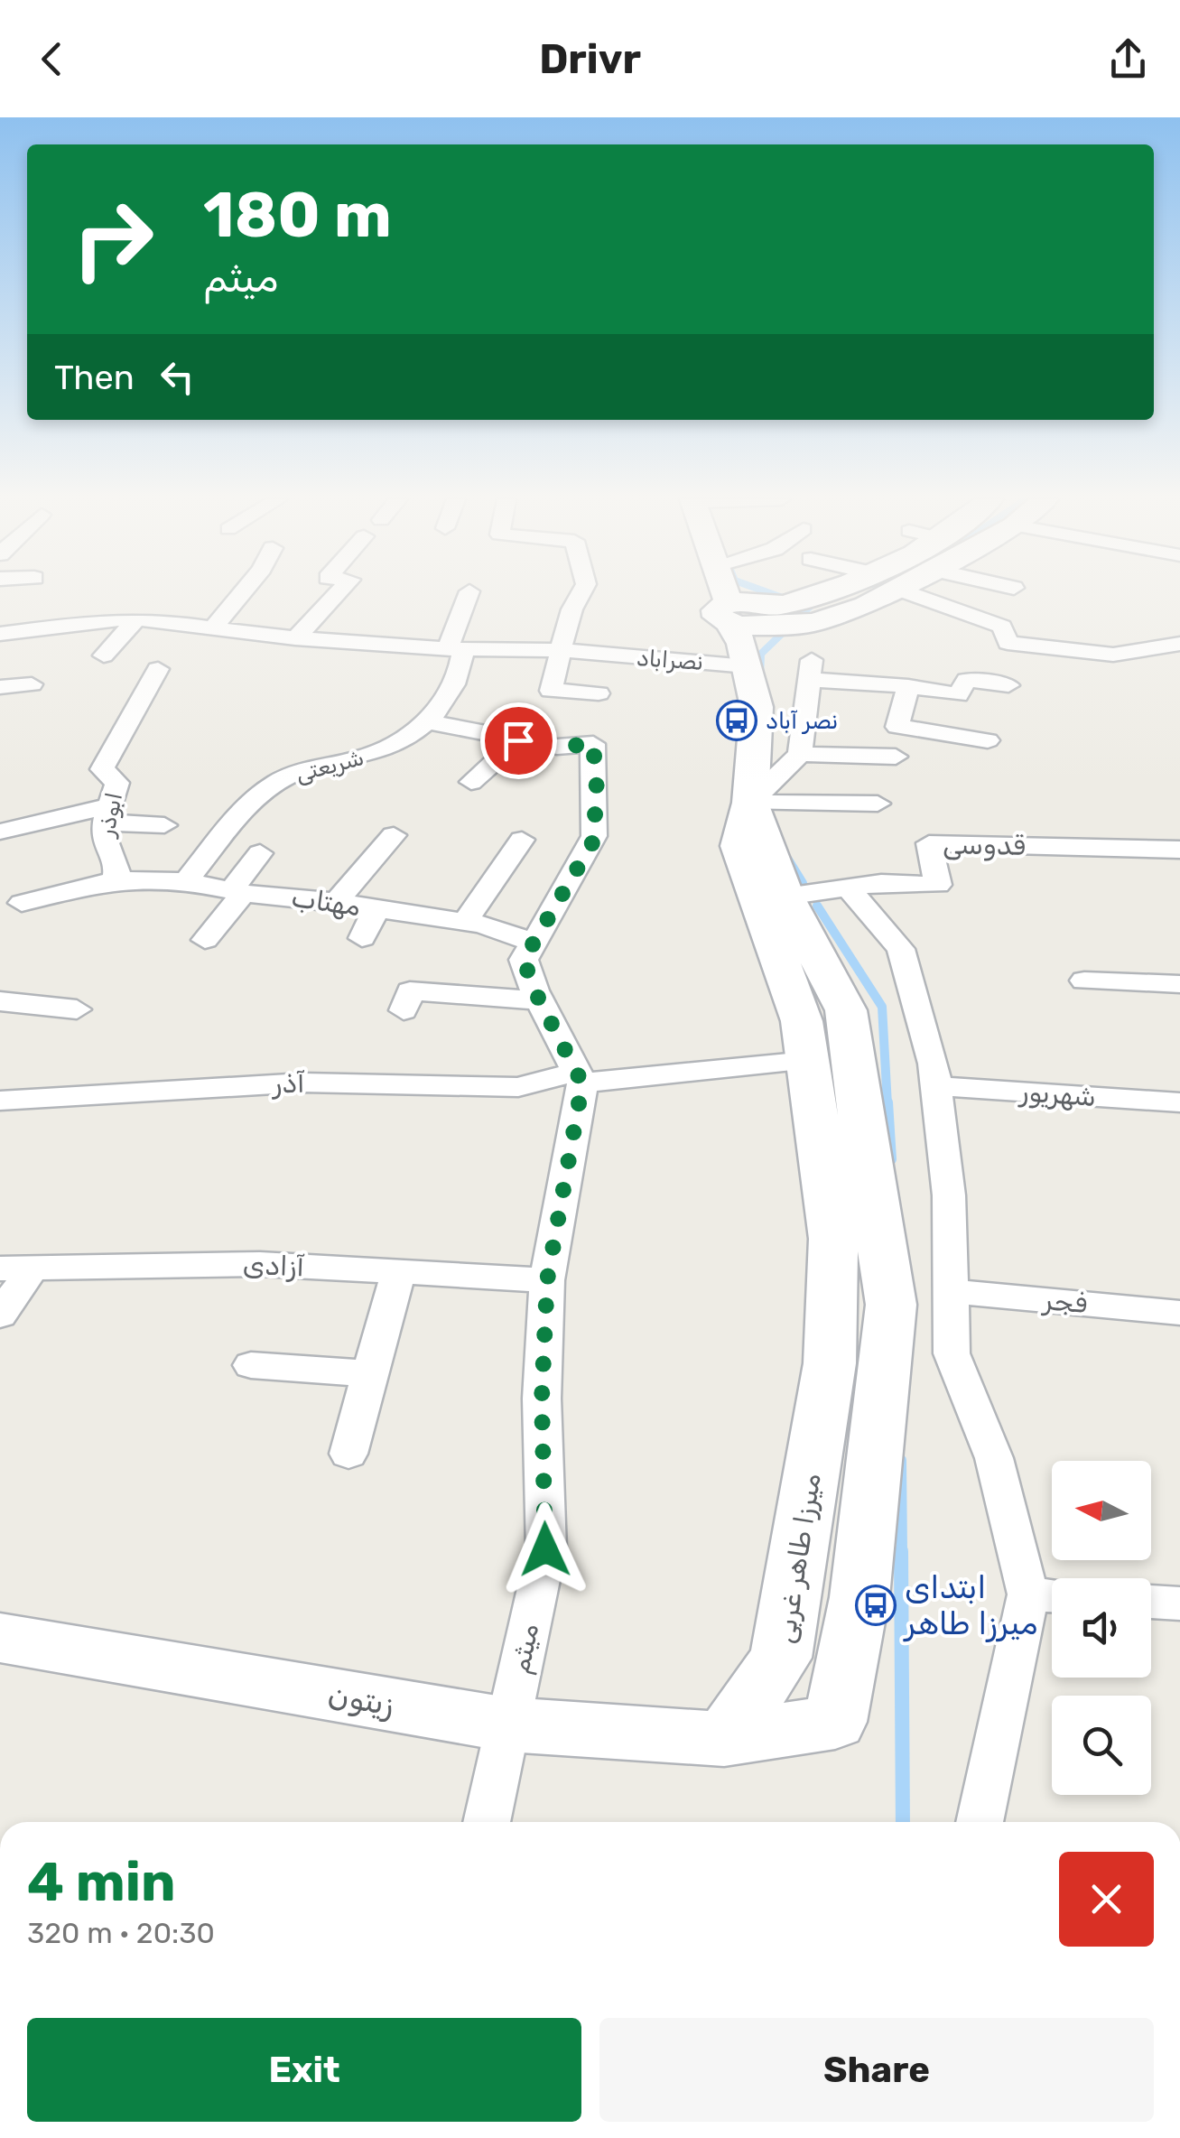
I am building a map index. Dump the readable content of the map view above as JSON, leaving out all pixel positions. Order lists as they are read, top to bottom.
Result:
{
  "streets": {
    "main road": ["میرزا طاهر غربی", "زیتون"],
    "street": [
      "نصراباد",
      "شریعتی",
      "ابوذر",
      "قدوسی",
      "مهتاب",
      "آذر",
      "شهریور",
      "آزادی",
      "فجر",
      "میثم"
    ]
  },
  "crossings": [
    ["نصراباد", "شریعتی"],
    ["نصراباد", "میرزا طاهر غربی"],
    ["شریعتی", "مهتاب"],
    ["ابوذر", "مهتاب"],
    ["قدوسی", "میرزا طاهر غربی"],
    ["آذر", "میرزا طاهر غربی"],
    ["آذر", "میثم"],
    ["آزادی", "میثم"],
    ["میرزا طاهر غربی", "زیتون"],
    ["میثم", "زیتون"]
  ],
  "places": {
    "bus stop": ["نصر آباد", "ابتدای میرزا طاهر"]
  },
  "north": "left",
  "page": {
    "header": "Drivr",
    "turn": ["180 m", "میثم"],
    "then": "Then",
    "heading": ["4 min", "320 m · 20:30"],
    "buttons": ["Exit", "Share"]
  }
}
